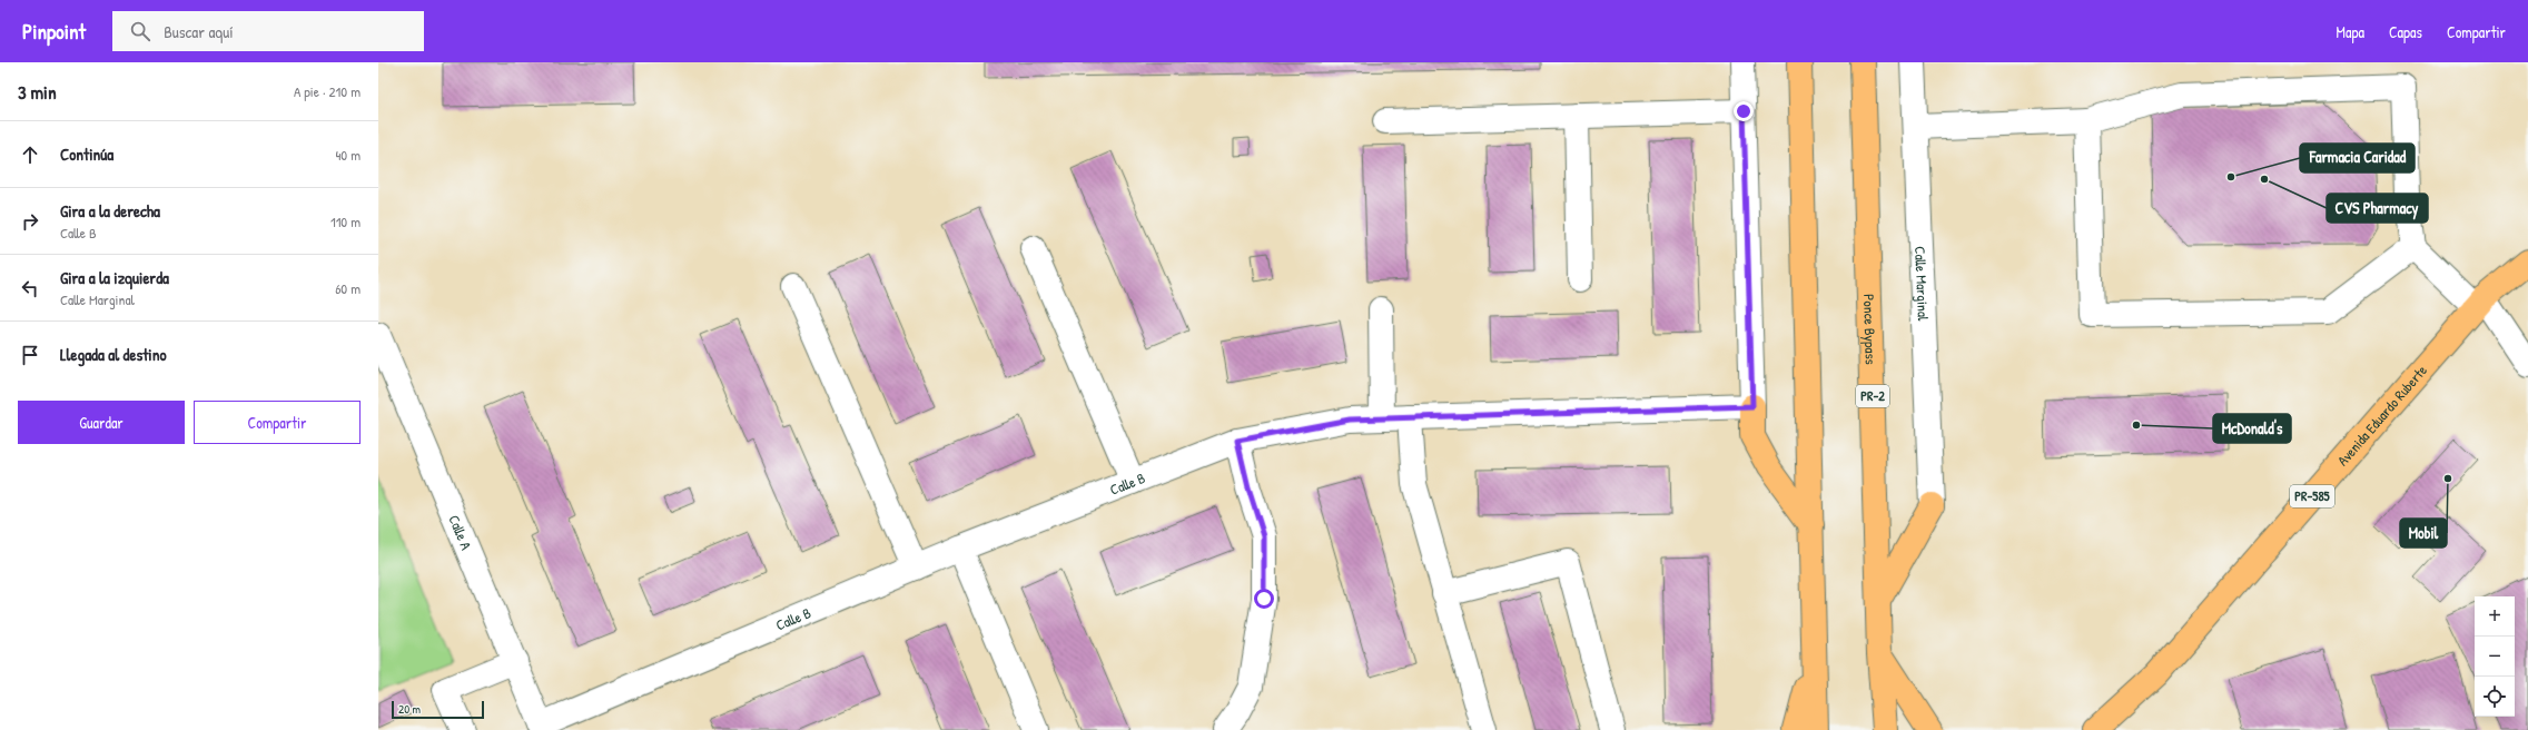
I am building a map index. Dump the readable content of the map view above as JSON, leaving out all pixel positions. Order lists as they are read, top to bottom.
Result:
{
  "streets": {
    "main road": [
      "Ponce Bypass",
      "PR-2",
      "Avenida Eduardo Ruberte",
      "PR-585"
    ],
    "street": ["Calle Marginal", "Calle B", "Calle A"]
  },
  "crossings": [
    ["Calle B", "Calle A"]
  ],
  "places": [
    "Farmacia Caridad",
    "CVS Pharmacy",
    "McDonald's",
    "Mobil"
  ],
  "scale_bar": "20 m",
  "page": {
    "header": "Pinpoint",
    "search": "Buscar aquí",
    "nav": ["Mapa", "Capas", "Compartir"],
    "heading": ["3 min", "A pie · 210 m"],
    "list": [
      ["Continúa", "40 m"],
      ["Gira a la derecha", "Calle B", "110 m"],
      ["Gira a la izquierda", "Calle Marginal", "60 m"],
      "Llegada al destino"
    ],
    "buttons": ["Guardar", "Compartir"],
    "map_buttons": ["+", "−"],
    "scale": "20 m"
  }
}
